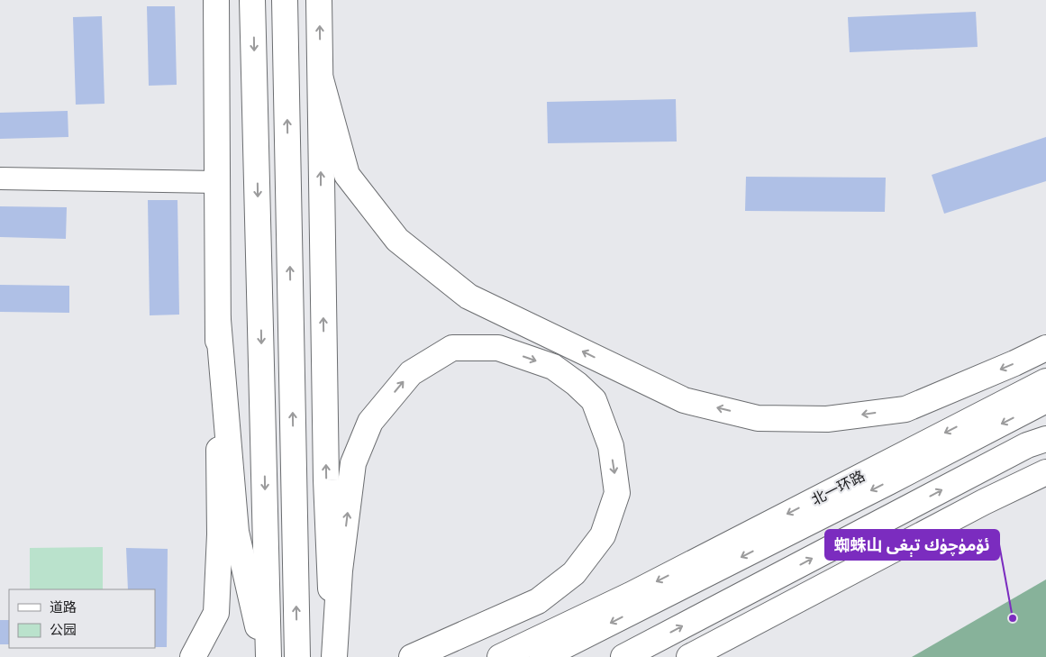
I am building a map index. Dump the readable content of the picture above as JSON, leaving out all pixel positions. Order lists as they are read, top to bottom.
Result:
{
  "streets": {
    "main road": ["北一环路"]
  },
  "places": ["蜘蛛山 ئۆمۈچۈك تېغى"],
  "legend": ["道路", "公园"]
}
